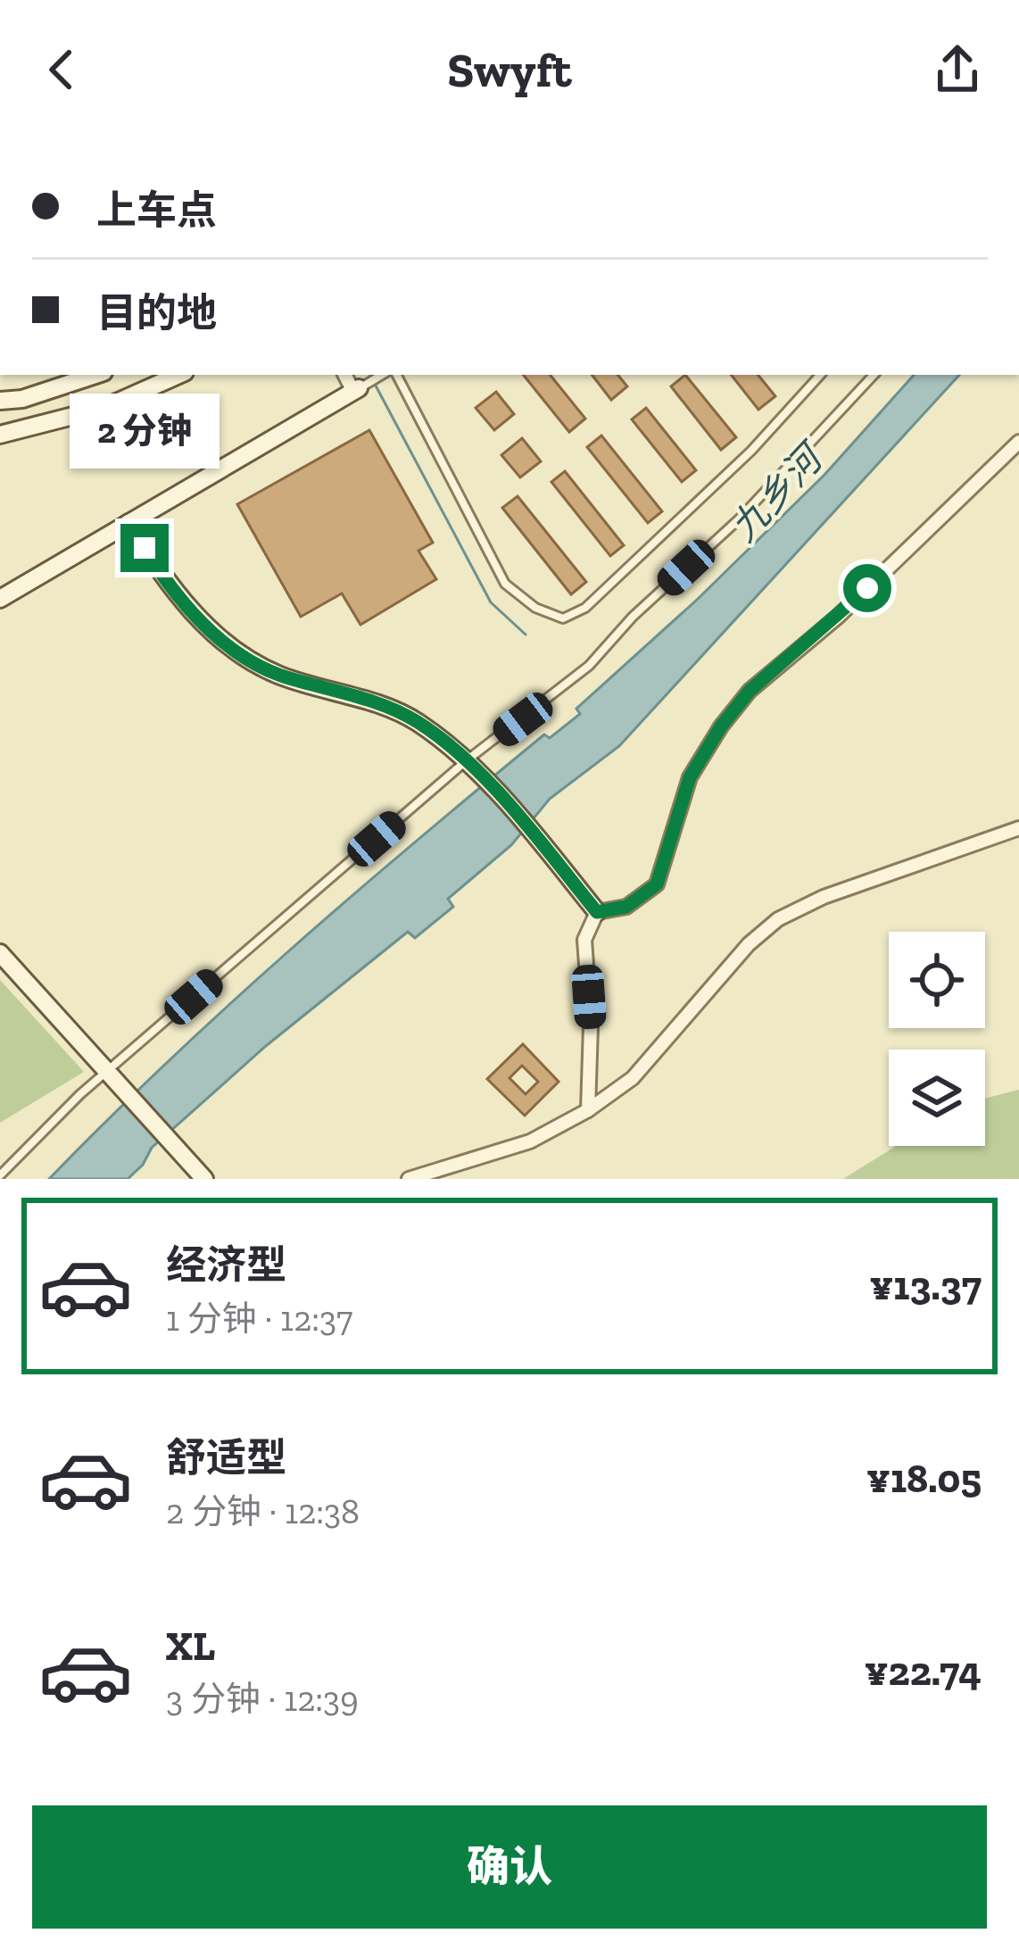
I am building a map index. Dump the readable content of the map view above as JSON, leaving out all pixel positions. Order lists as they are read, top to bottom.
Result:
{
  "water": ["九乡河"],
  "page": {
    "header": "Swyft",
    "banner": ["上车点", "目的地"],
    "bubble": "2 分钟",
    "list": [
      {
        "name": "经济型",
        "note": "1 分钟 · 12:37",
        "value": "¥13.37"
      },
      {
        "name": "舒适型",
        "note": "2 分钟 · 12:38",
        "value": "¥18.05"
      },
      {
        "name": "XL",
        "note": "3 分钟 · 12:39",
        "value": "¥22.74"
      }
    ],
    "buttons": "确认"
  }
}
